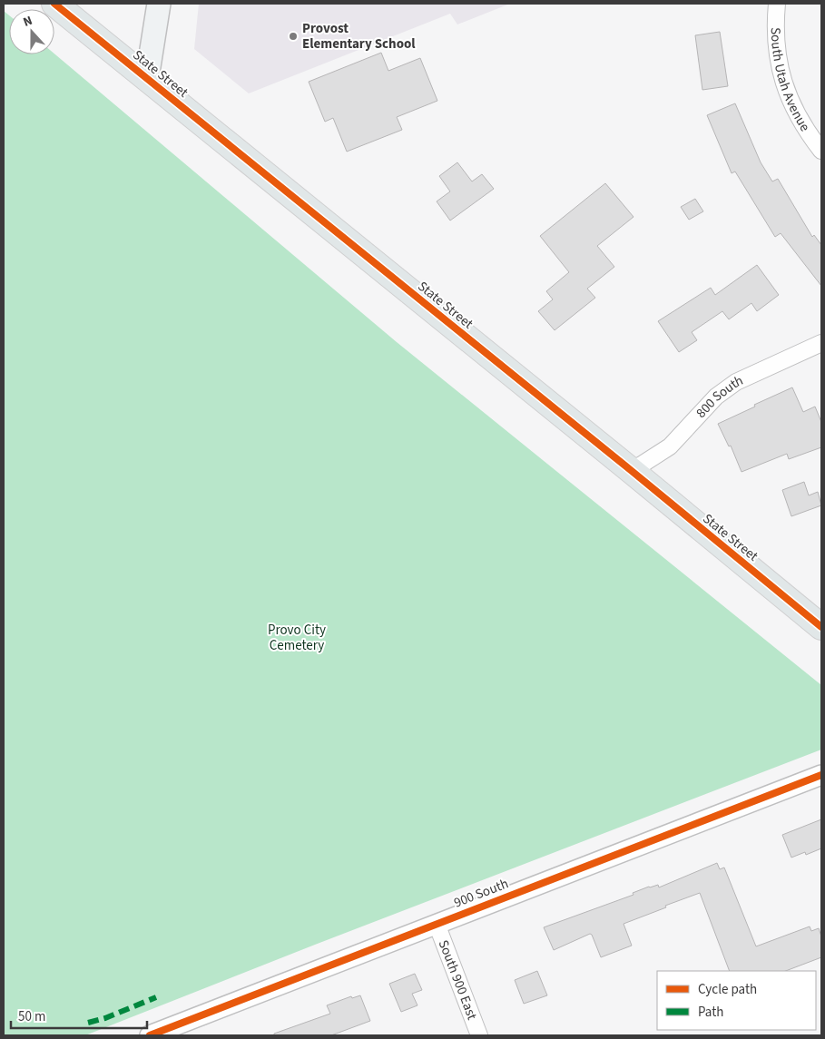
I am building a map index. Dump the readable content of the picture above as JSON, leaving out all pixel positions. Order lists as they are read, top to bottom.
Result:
{
  "streets": {
    "main road": ["State Street"],
    "street": [
      "South Utah Avenue",
      "800 South",
      "900 South",
      "South 900 East"
    ]
  },
  "crossings": [
    ["State Street", "800 South"],
    ["900 South", "South 900 East"]
  ],
  "parks": ["Provo City Cemetery"],
  "places": ["Provost Elementary School"],
  "legend": ["Cycle path", "Path"],
  "scale_bar": "50 m",
  "north": "top"
}
